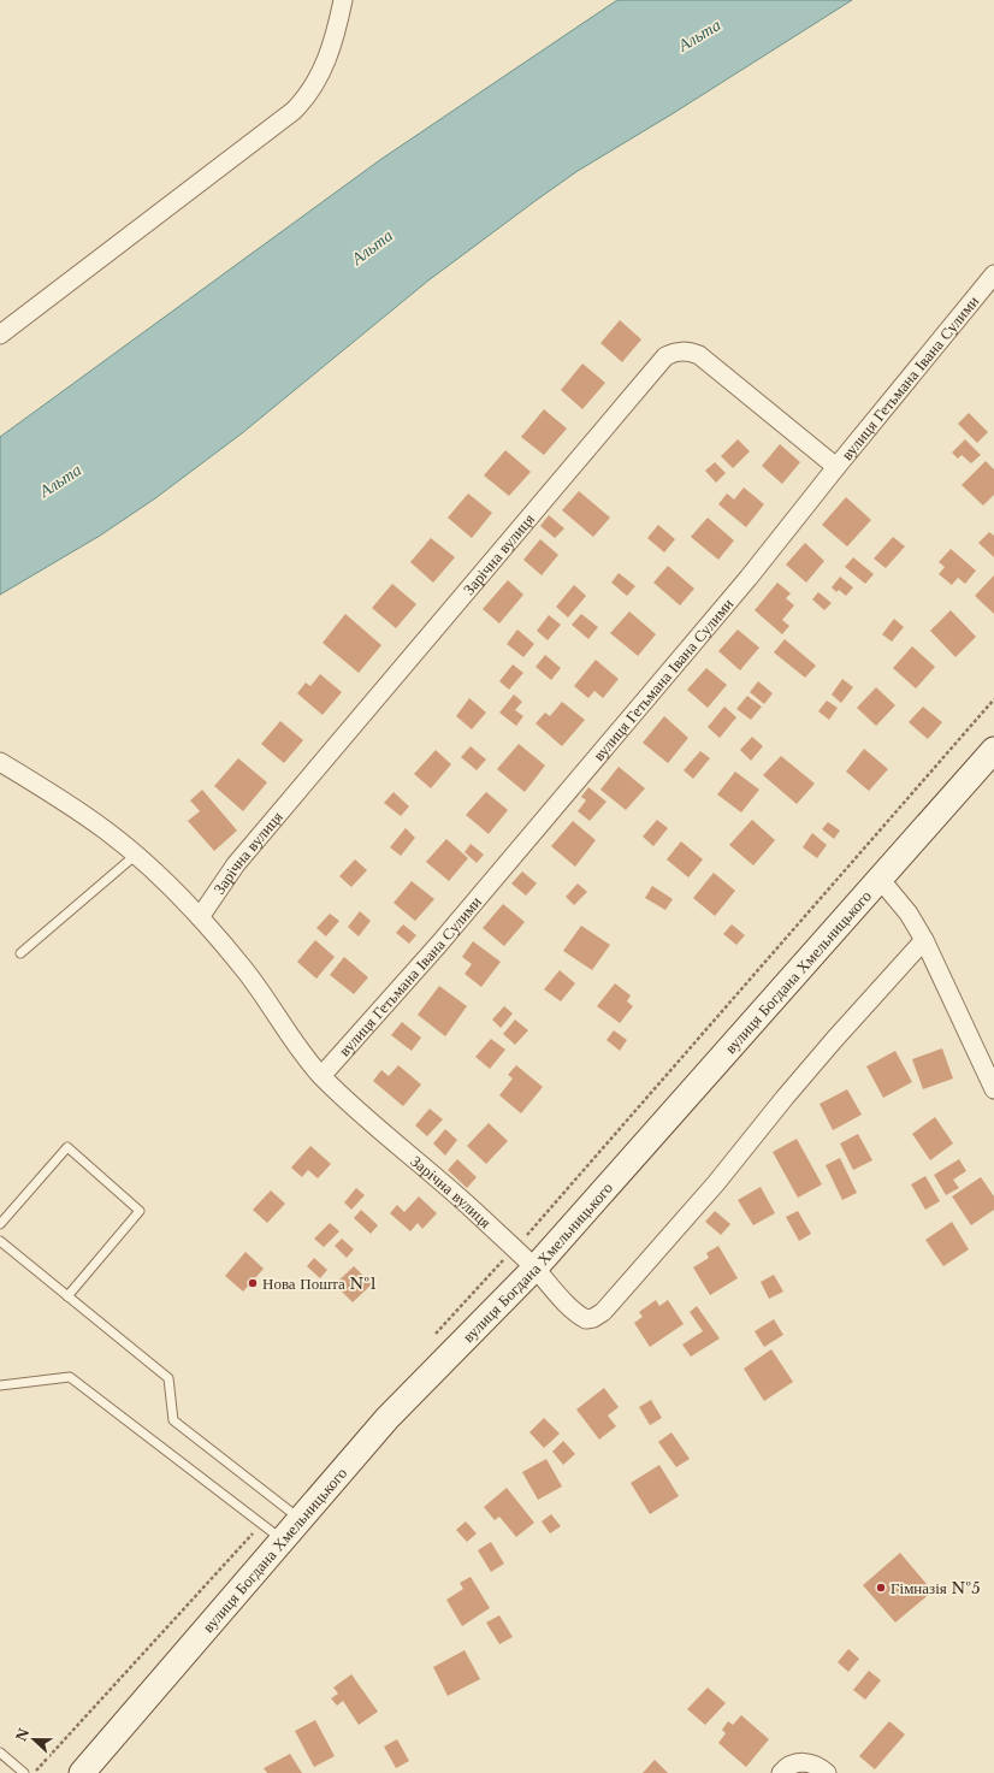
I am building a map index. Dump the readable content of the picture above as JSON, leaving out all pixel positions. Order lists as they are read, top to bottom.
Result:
{
  "streets": {
    "main road": ["вулиця Богдана Хмельницького"],
    "street": ["вулиця Гетьмана Івана Сулими", "Зарічна вулиця"]
  },
  "crossings": [
    ["вулиця Гетьмана Івана Сулими", "Зарічна вулиця"],
    ["Зарічна вулиця", "вулиця Богдана Хмельницького"]
  ],
  "water": ["Альта"],
  "places": ["Нова Пошта №1", "Гімназія №5"],
  "north": "left"
}
